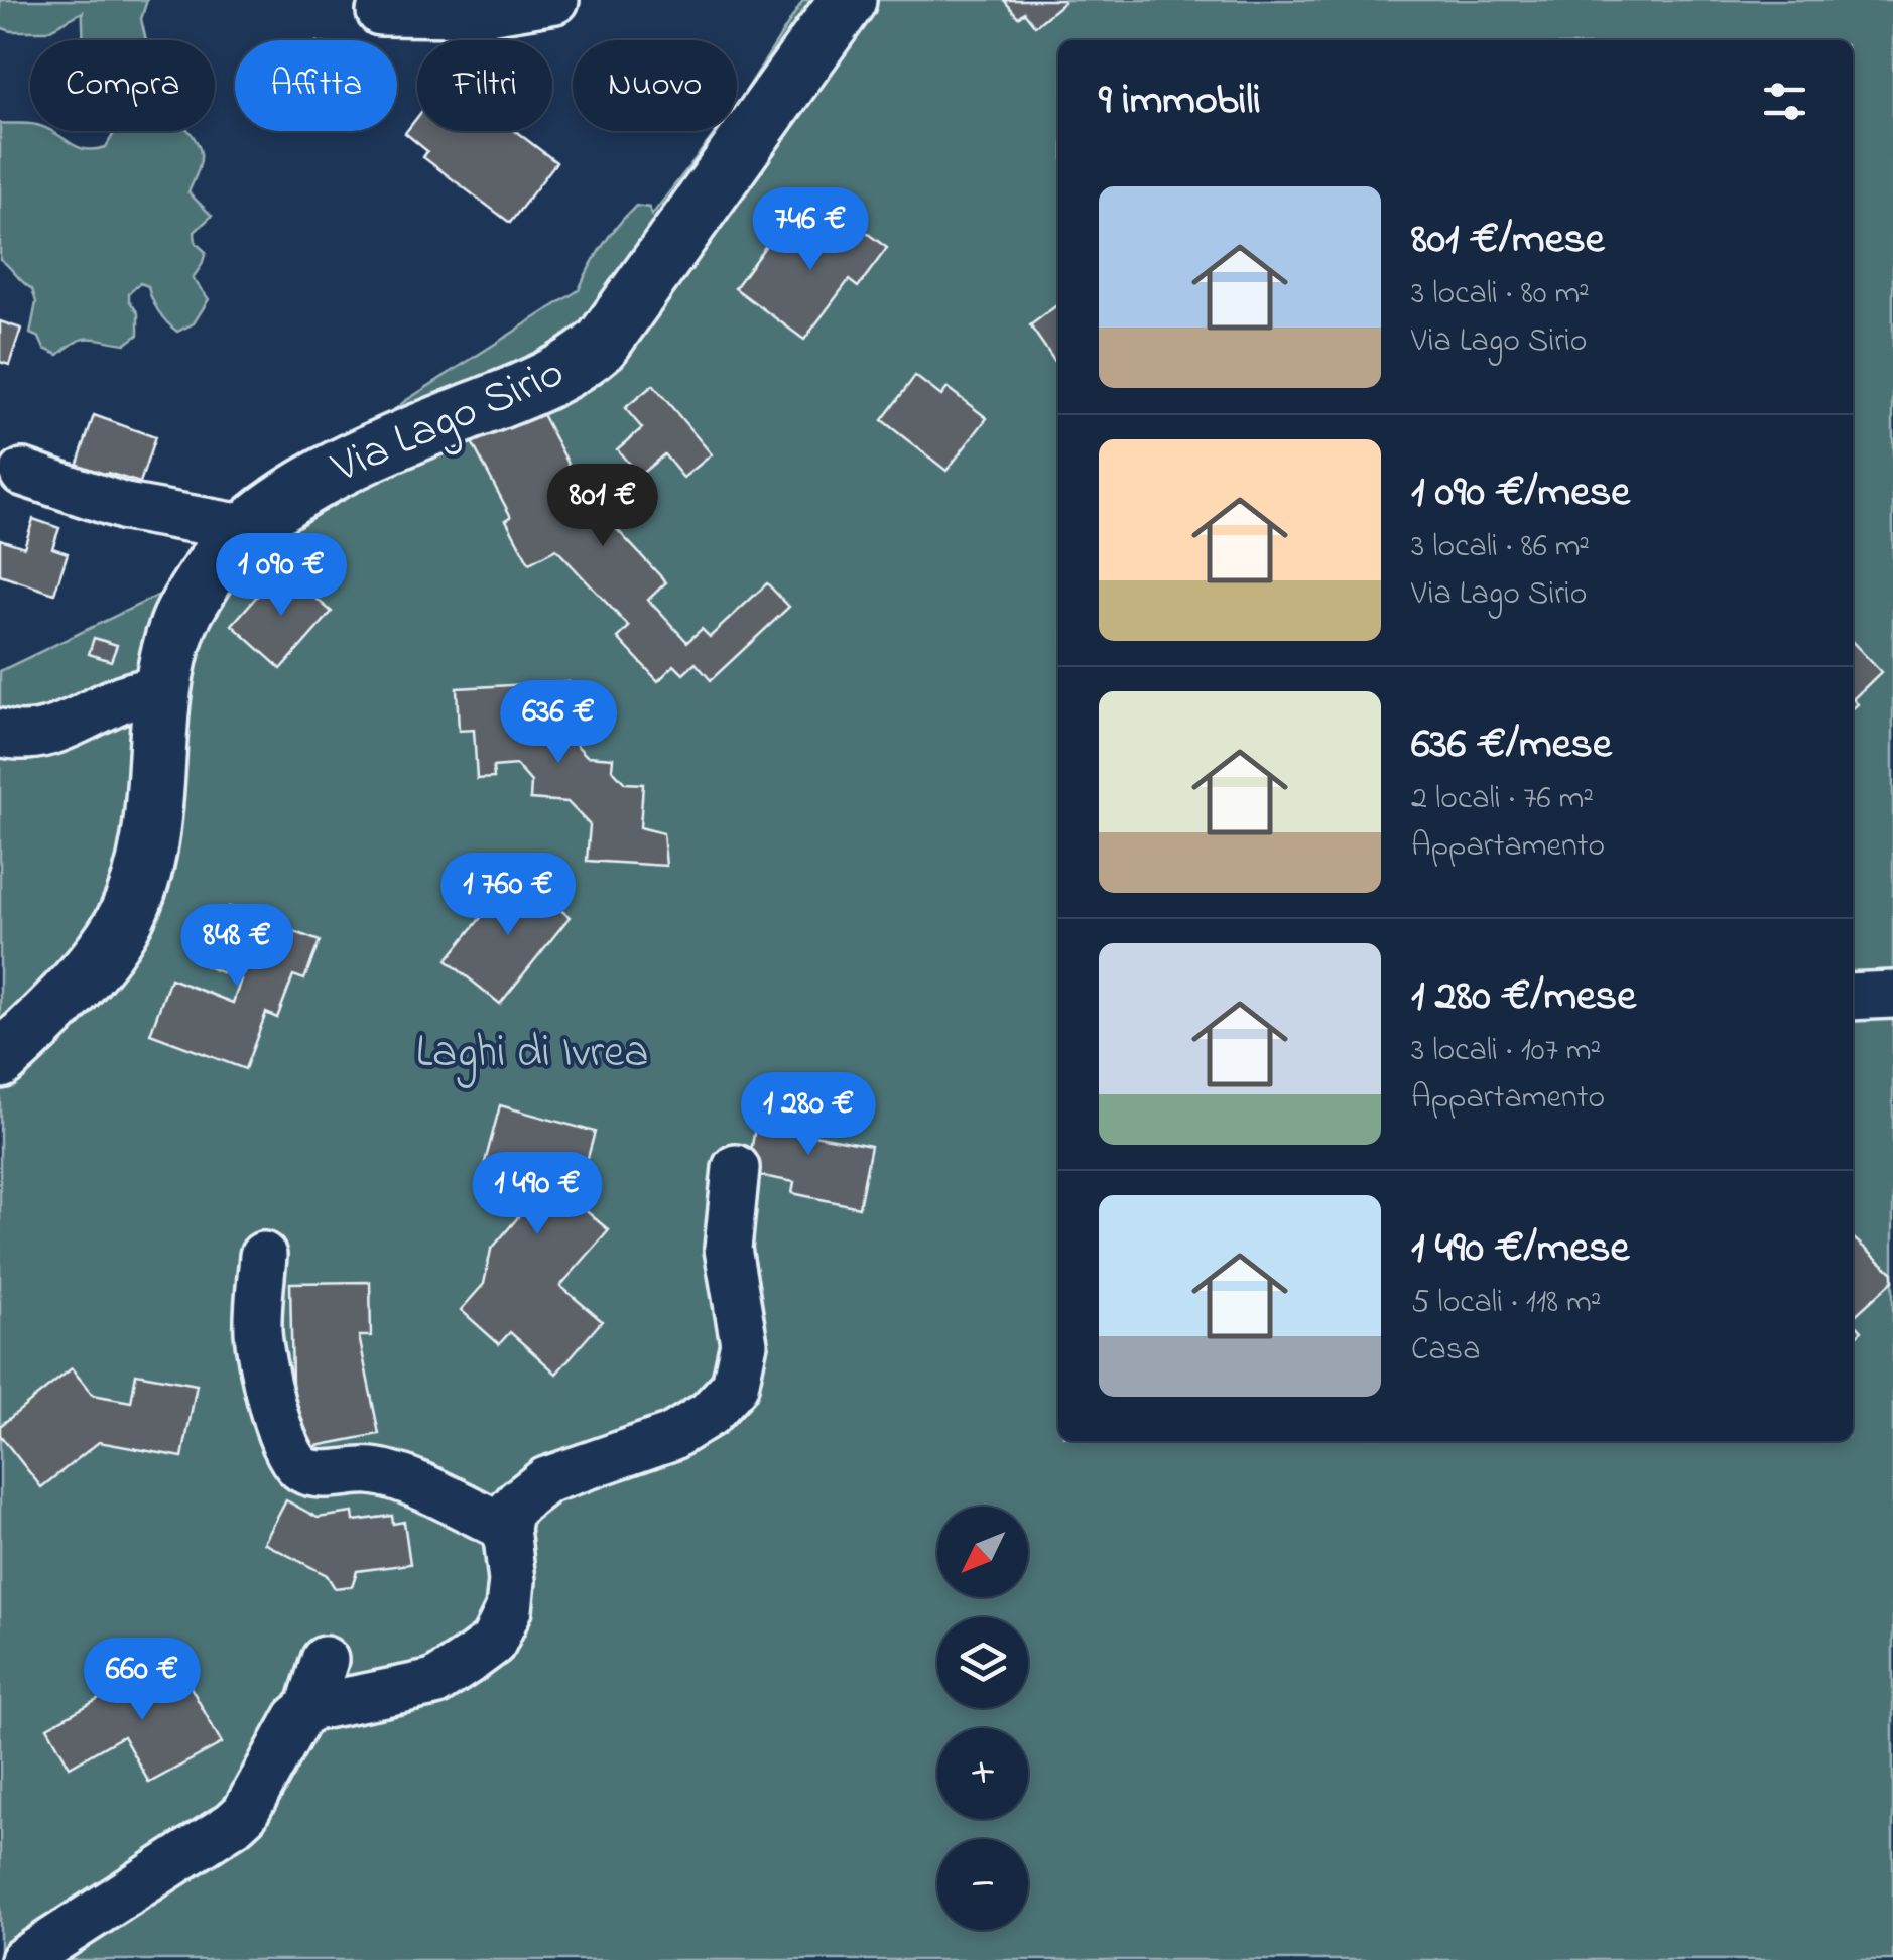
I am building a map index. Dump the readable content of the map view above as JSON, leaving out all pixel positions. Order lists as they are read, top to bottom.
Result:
{
  "streets": {
    "main road": ["Via Lago Sirio"]
  },
  "parks": ["Laghi di Ivrea"],
  "north": "bottom left",
  "page": {
    "chip": [
      "Compra",
      "Affitta",
      "Filtri",
      "Nuovo"
    ],
    "heading": "9 immobili",
    "list": [
      {
        "name": "801 €/mese",
        "note": "3 locali · 80 m² · Via Lago Sirio"
      },
      {
        "name": "1 090 €/mese",
        "note": "3 locali · 86 m² · Via Lago Sirio"
      },
      {
        "name": "636 €/mese",
        "note": "2 locali · 76 m² · Appartamento"
      },
      {
        "name": "1 280 €/mese",
        "note": "3 locali · 107 m² · Appartamento"
      },
      {
        "name": "1 490 €/mese",
        "note": "5 locali · 118 m² · Casa"
      }
    ],
    "price": [
      "746 €",
      "801 €",
      "1 090 €",
      "636 €",
      "1 760 €",
      "848 €",
      "1 280 €",
      "1 490 €",
      "660 €"
    ],
    "map_buttons": ["+", "−"]
  }
}
